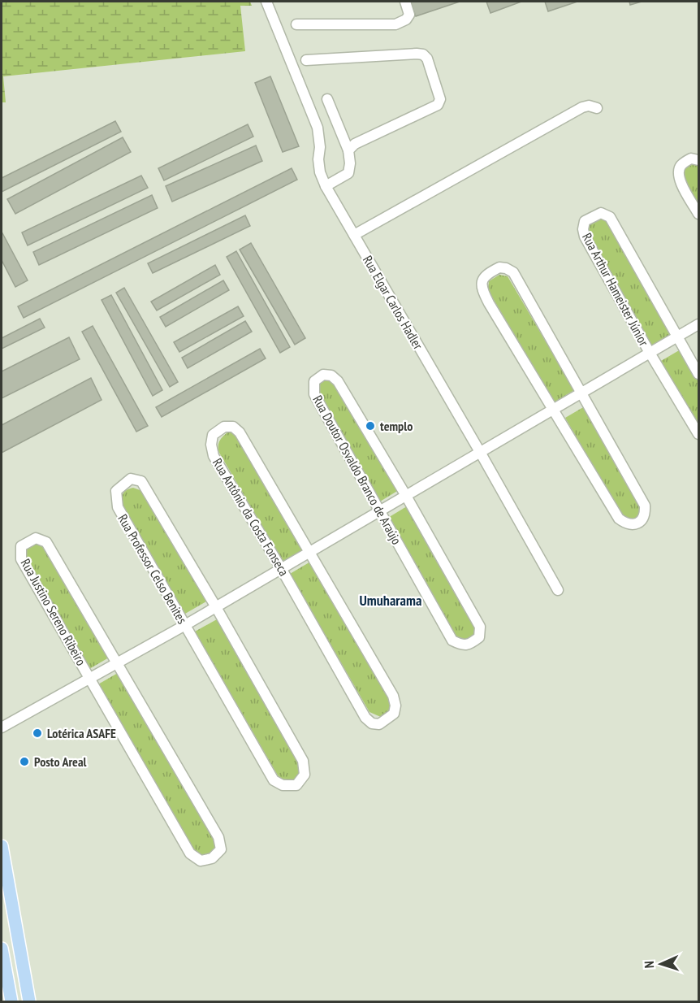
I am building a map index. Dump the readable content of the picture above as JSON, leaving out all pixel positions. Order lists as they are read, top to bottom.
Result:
{
  "streets": {
    "street": [
      "Rua Arthur Hameister Júnior",
      "Rua Elgar Carlos Hadler",
      "Rua Doutor Osvaldo Branco de Araújo",
      "Rua Antônio da Costa Fonseca",
      "Rua Professor Celso Benites",
      "Rua Justino Sereno Ribeiro"
    ]
  },
  "districts": ["Umuharama"],
  "places": ["templo", "Lotérica ASAFE", "Posto Areal"],
  "north": "left"
}
